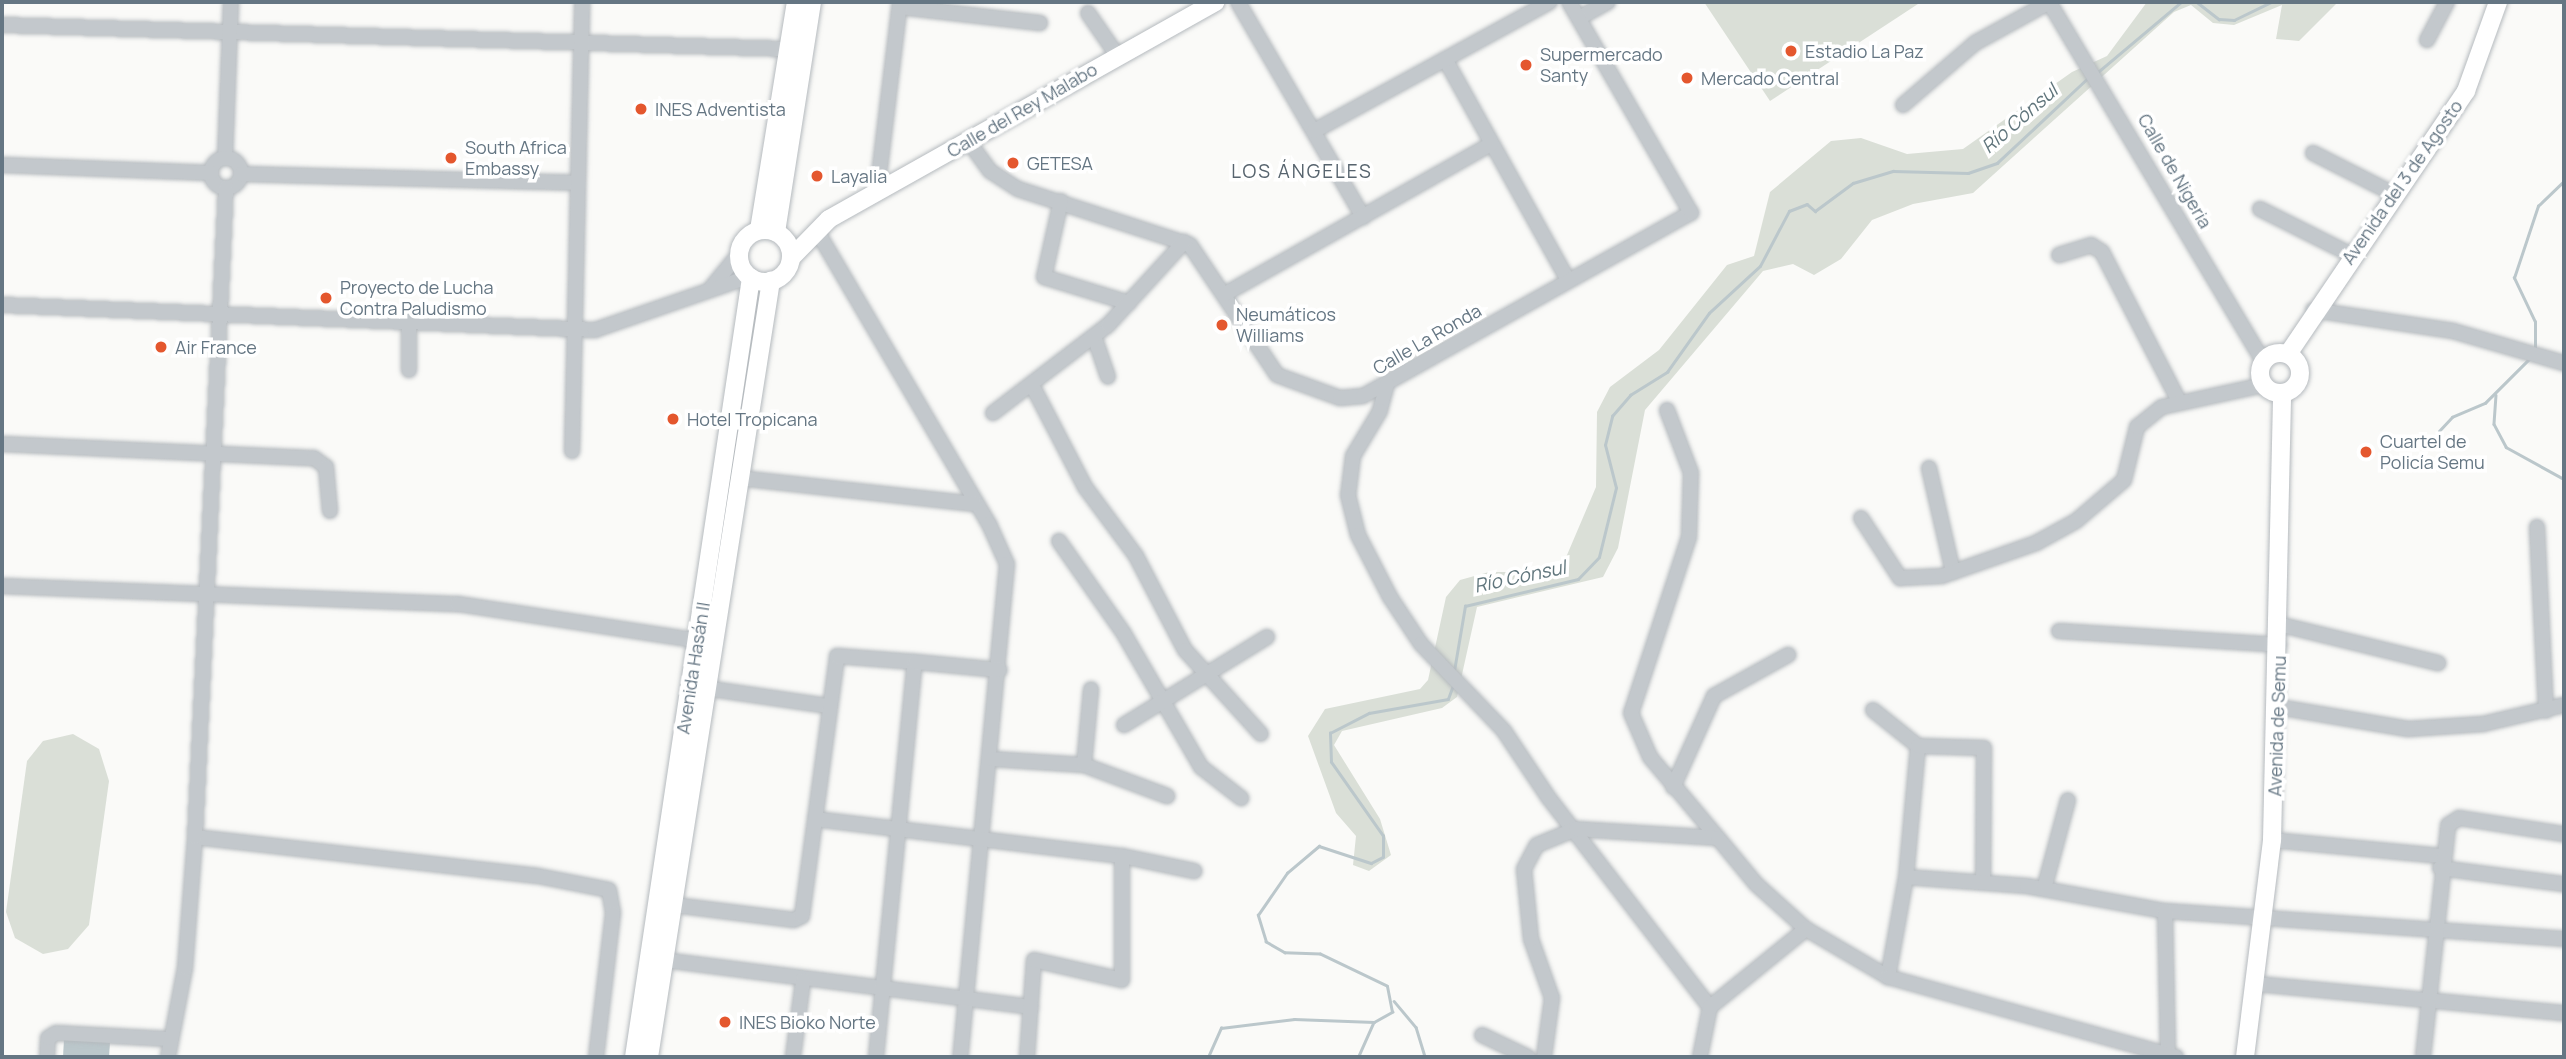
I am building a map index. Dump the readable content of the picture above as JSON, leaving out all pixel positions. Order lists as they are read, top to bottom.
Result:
{
  "streets": {
    "main road": [
      "Calle del Rey Malabo",
      "Avenida del 3 de Agosto",
      "Avenida Hasán II",
      "Avenida de Semu"
    ],
    "street": ["Calle de Nigeria", "Calle La Ronda"]
  },
  "crossings": [
    ["Calle del Rey Malabo", "Avenida Hasán II"],
    ["Calle de Nigeria", "Avenida del 3 de Agosto"],
    ["Calle de Nigeria", "Avenida de Semu"],
    ["Avenida del 3 de Agosto", "Avenida de Semu"]
  ],
  "districts": ["LOS ÁNGELES"],
  "water": ["Río Cónsul"],
  "places": [
    "Estadio La Paz",
    "Supermercado Santy",
    "Mercado Central",
    "INES Adventista",
    "South Africa Embassy",
    "GETESA",
    "Layalia",
    "Proyecto de Lucha Contra Paludismo",
    "Neumáticos Williams",
    "Air France",
    "Hotel Tropicana",
    "Cuartel de Policía Semu",
    "INES Bioko Norte"
  ]
}
